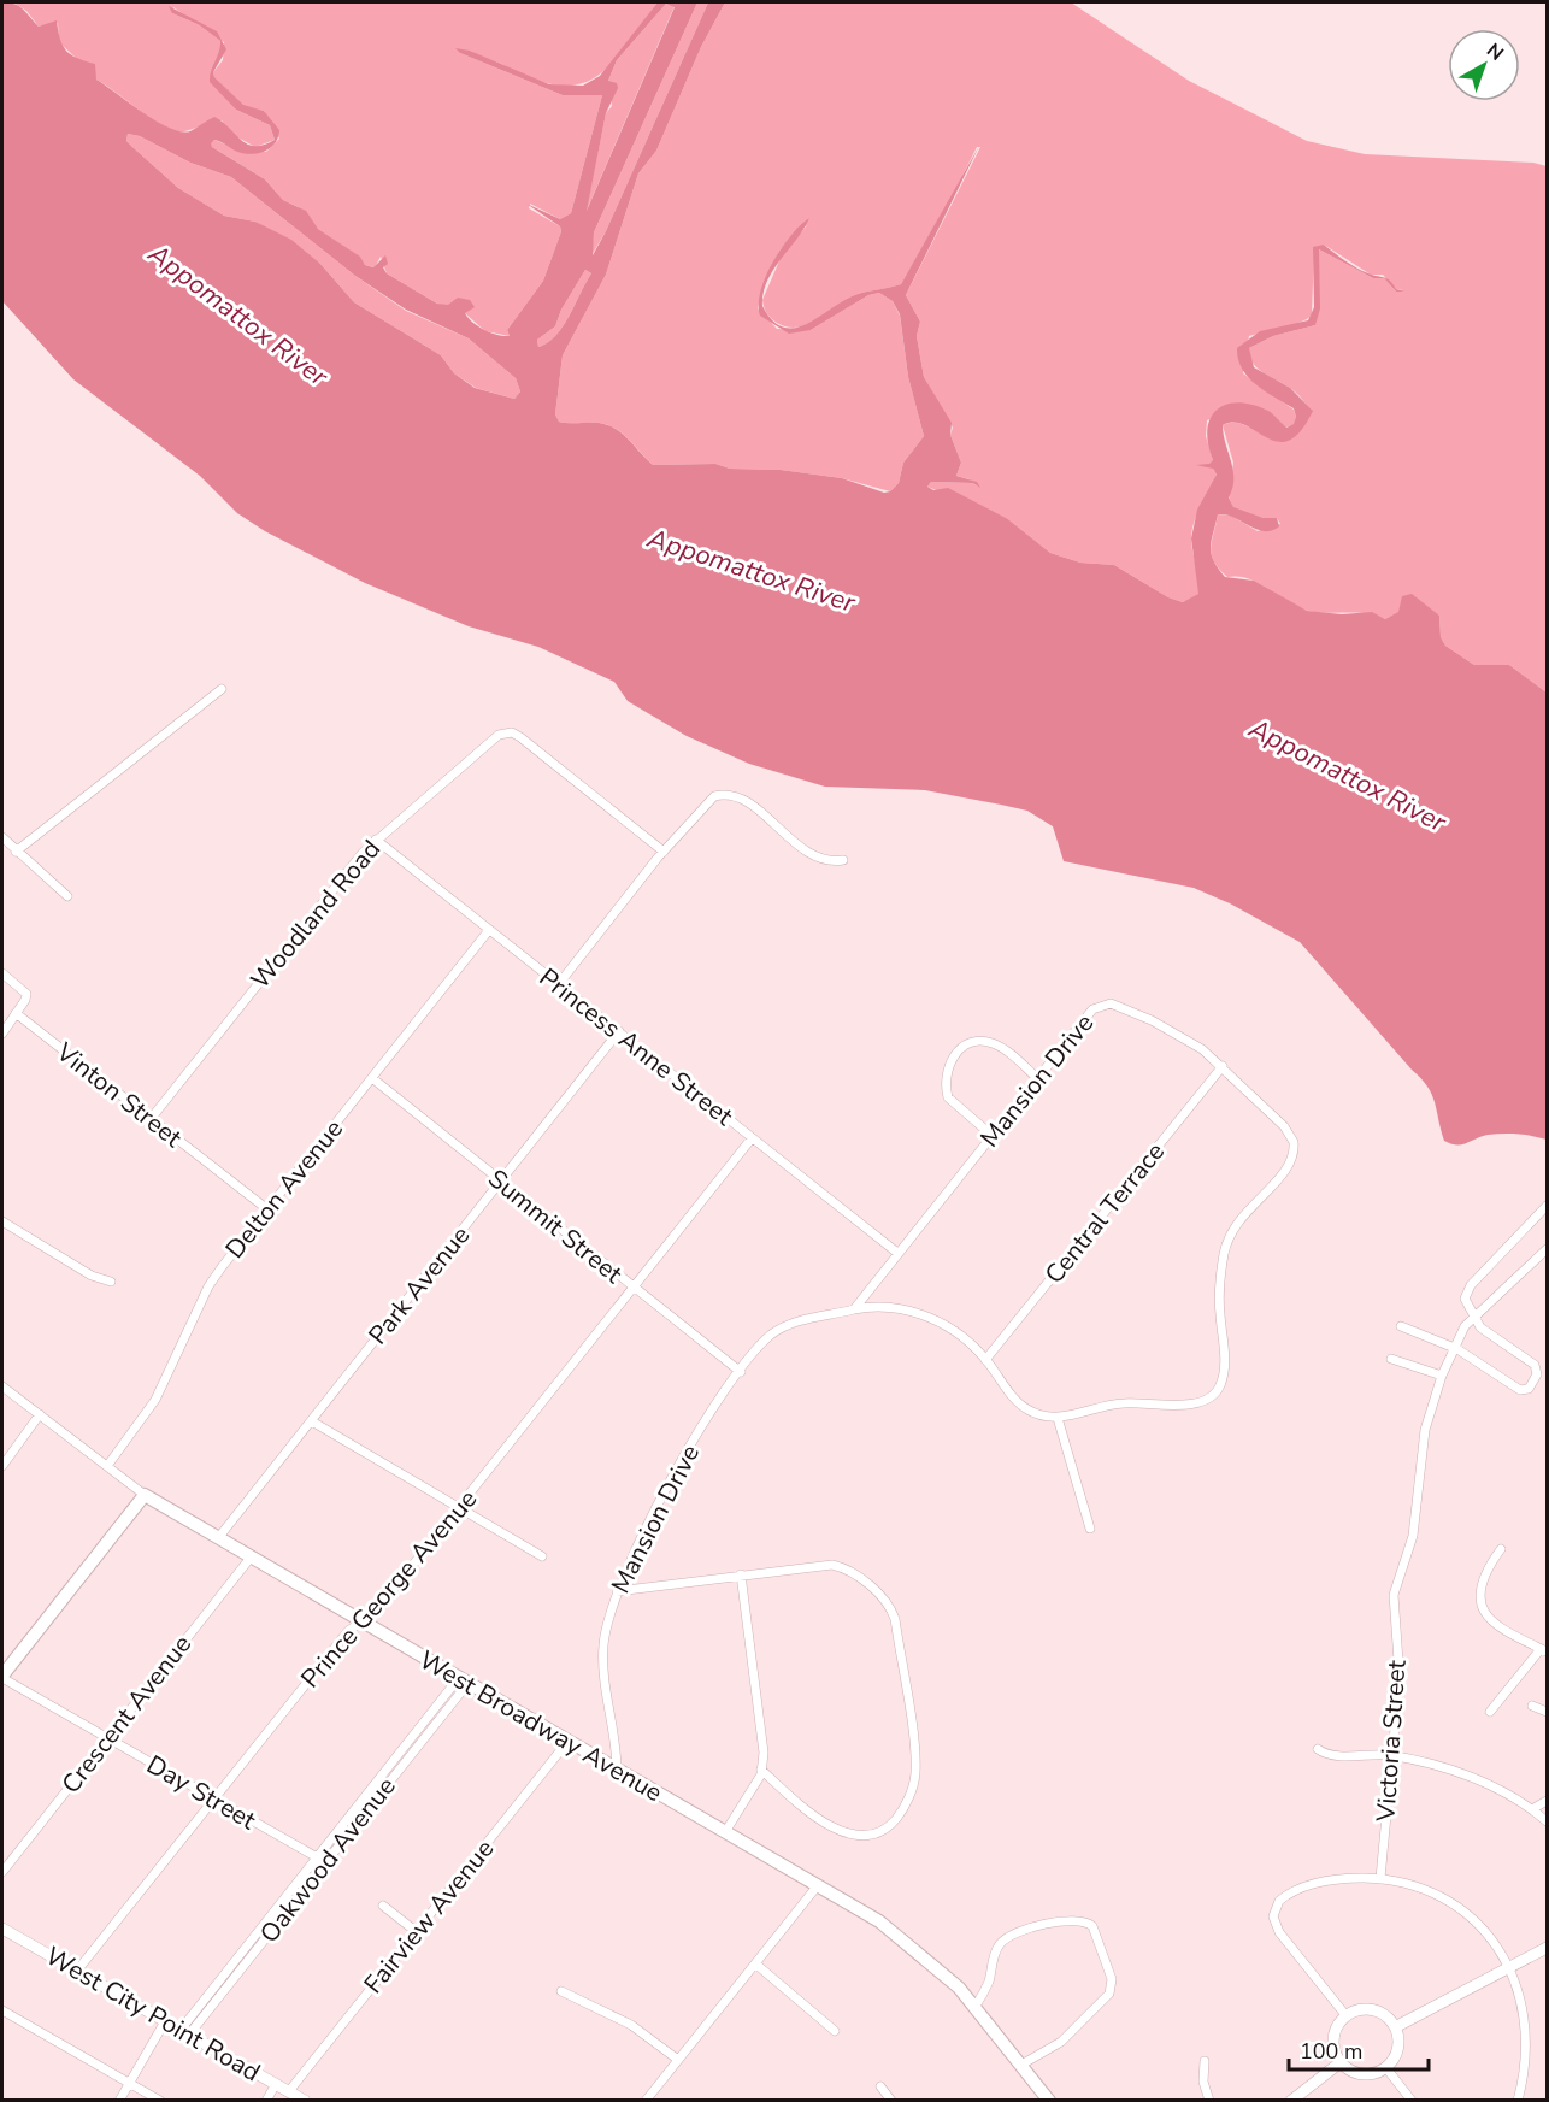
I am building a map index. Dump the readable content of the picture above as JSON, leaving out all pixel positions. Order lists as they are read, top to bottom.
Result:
{
  "streets": {
    "main road": ["West Broadway Avenue"],
    "street": [
      "Woodland Road",
      "Princess Anne Street",
      "Mansion Drive",
      "Vinton Street",
      "Delton Avenue",
      "Central Terrace",
      "Summit Street",
      "Park Avenue",
      "Prince George Avenue",
      "Crescent Avenue",
      "Victoria Street",
      "Day Street",
      "Oakwood Avenue",
      "Fairview Avenue",
      "West City Point Road"
    ]
  },
  "crossings": [
    ["Woodland Road", "Princess Anne Street"],
    ["Woodland Road", "Vinton Street"],
    ["Princess Anne Street", "Mansion Drive"],
    ["Princess Anne Street", "Delton Avenue"],
    ["Princess Anne Street", "Park Avenue"],
    ["Princess Anne Street", "Prince George Avenue"],
    ["Mansion Drive", "Central Terrace"],
    ["Mansion Drive", "Summit Street"],
    ["Mansion Drive", "West Broadway Avenue"],
    ["Vinton Street", "Delton Avenue"],
    ["Delton Avenue", "Summit Street"],
    ["Delton Avenue", "West Broadway Avenue"],
    ["Summit Street", "Park Avenue"],
    ["Summit Street", "Prince George Avenue"],
    ["Park Avenue", "West Broadway Avenue"],
    ["Prince George Avenue", "West Broadway Avenue"],
    ["Prince George Avenue", "Day Street"],
    ["Prince George Avenue", "West City Point Road"],
    ["Crescent Avenue", "West Broadway Avenue"],
    ["Crescent Avenue", "Day Street"],
    ["West Broadway Avenue", "Oakwood Avenue"],
    ["West Broadway Avenue", "Fairview Avenue"],
    ["Day Street", "Oakwood Avenue"],
    ["Oakwood Avenue", "West City Point Road"],
    ["Fairview Avenue", "West City Point Road"]
  ],
  "water": ["Appomattox River"],
  "scale_bar": "100 m",
  "north": "top right"
}
